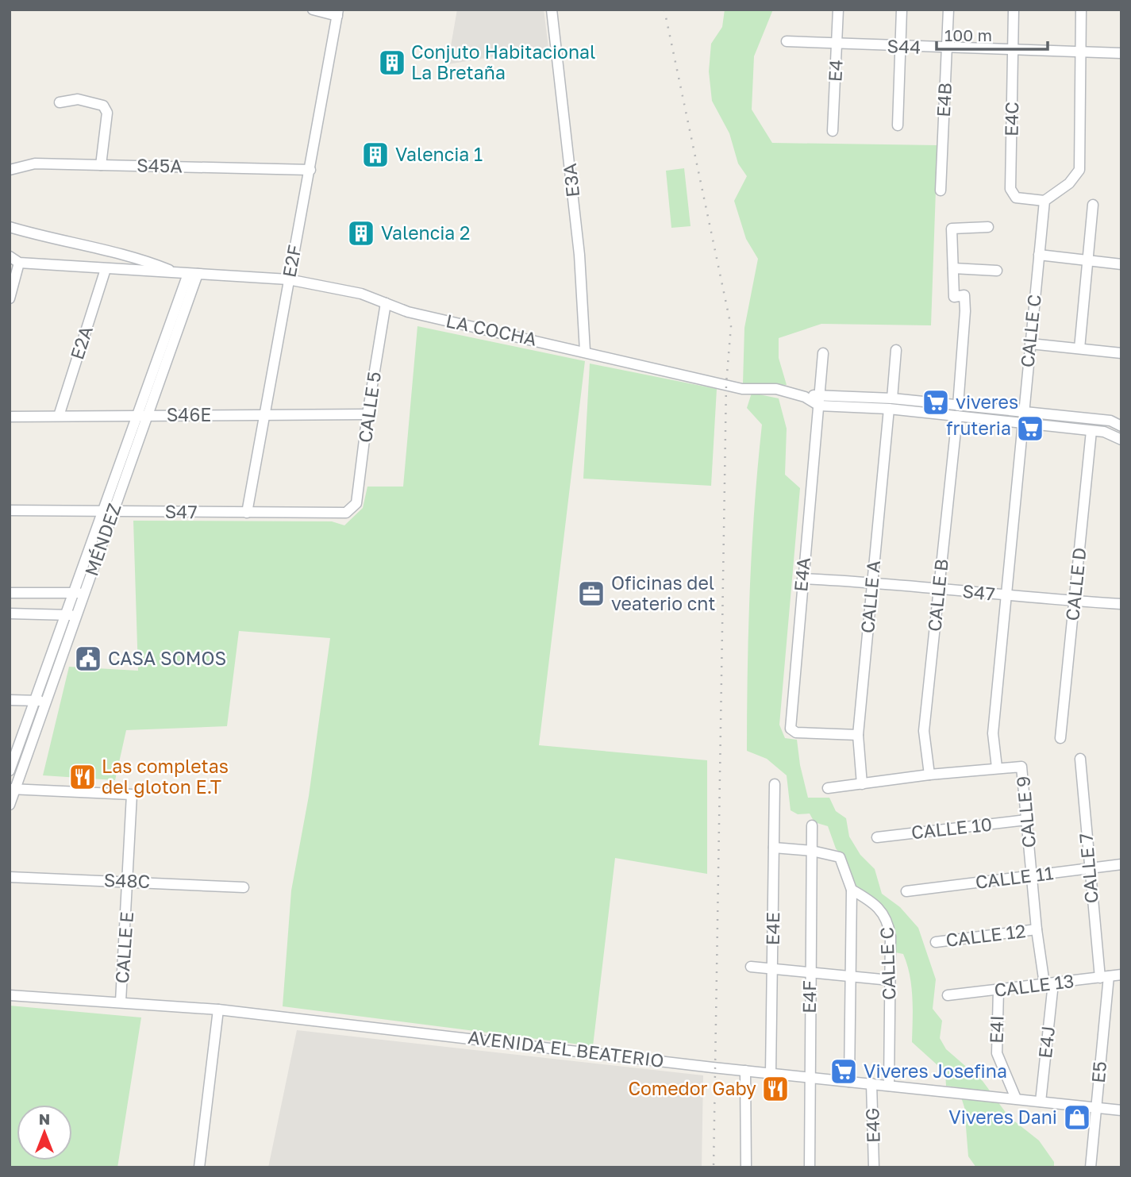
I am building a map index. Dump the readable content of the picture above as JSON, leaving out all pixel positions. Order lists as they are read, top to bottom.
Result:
{
  "streets": {
    "street": [
      "S44",
      "E4",
      "E4B",
      "E4C",
      "S45A",
      "E3A",
      "E2F",
      "LA COCHA",
      "CALLE C",
      "E2A",
      "CALLE 5",
      "S46E",
      "S47",
      "MÉNDEZ",
      "E4A",
      "CALLE D",
      "CALLE B",
      "CALLE A",
      "CALLE 9",
      "CALLE 10",
      "CALLE 7",
      "CALLE 11",
      "S48C",
      "E4E",
      "CALLE 12",
      "CALLE E",
      "CALLE 13",
      "E4F",
      "E4I",
      "E4J",
      "AVENIDA EL BEATERIO",
      "E5",
      "E4G"
    ]
  },
  "crossings": [
    ["S44", "E4"],
    ["S44", "E4B"],
    ["S44", "E4C"],
    ["E4C", "CALLE C"],
    ["S45A", "E2F"],
    ["E3A", "LA COCHA"],
    ["E2F", "LA COCHA"],
    ["E2F", "S46E"],
    ["E2F", "S47"],
    ["LA COCHA", "CALLE C"],
    ["LA COCHA", "E2A"],
    ["LA COCHA", "CALLE 5"],
    ["LA COCHA", "MÉNDEZ"],
    ["LA COCHA", "E4A"],
    ["LA COCHA", "CALLE D"],
    ["LA COCHA", "CALLE B"],
    ["LA COCHA", "CALLE A"],
    ["CALLE C", "S47"],
    ["CALLE C", "CALLE 9"],
    ["CALLE C", "AVENIDA EL BEATERIO"],
    ["E2A", "S46E"],
    ["CALLE 5", "S46E"],
    ["CALLE 5", "S47"],
    ["S46E", "MÉNDEZ"],
    ["S47", "MÉNDEZ"],
    ["S47", "E4A"],
    ["S47", "CALLE D"],
    ["S47", "CALLE B"],
    ["S47", "CALLE A"],
    ["MÉNDEZ", "CALLE E"],
    ["E4A", "CALLE A"],
    ["CALLE B", "CALLE 9"],
    ["CALLE A", "CALLE 9"],
    ["CALLE 9", "CALLE 10"],
    ["CALLE 9", "CALLE 11"],
    ["CALLE 9", "CALLE 12"],
    ["CALLE 9", "CALLE 13"],
    ["CALLE 9", "E4J"],
    ["CALLE 7", "CALLE 11"],
    ["CALLE 7", "CALLE 13"],
    ["CALLE 7", "E5"],
    ["S48C", "CALLE E"],
    ["E4E", "AVENIDA EL BEATERIO"],
    ["CALLE E", "AVENIDA EL BEATERIO"],
    ["CALLE 13", "E4I"],
    ["CALLE 13", "E4J"],
    ["CALLE 13", "E5"],
    ["E4F", "AVENIDA EL BEATERIO"],
    ["E4I", "AVENIDA EL BEATERIO"],
    ["E4J", "AVENIDA EL BEATERIO"],
    ["AVENIDA EL BEATERIO", "E5"],
    ["AVENIDA EL BEATERIO", "E4G"]
  ],
  "places": {
    "building": ["Conjuto Habitacional La Bretaña", "Valencia 1", "Valencia 2"],
    "supermarket": ["viveres", "fruteria", "Viveres Josefina"],
    "office": ["Oficinas del veaterio cnt"],
    "public building": ["CASA SOMOS"],
    "restaurant": ["Las completas del gloton E.T", "Comedor Gaby"],
    "shop": ["Viveres Dani"]
  },
  "scale_bar": "100 m",
  "north": "top"
}
